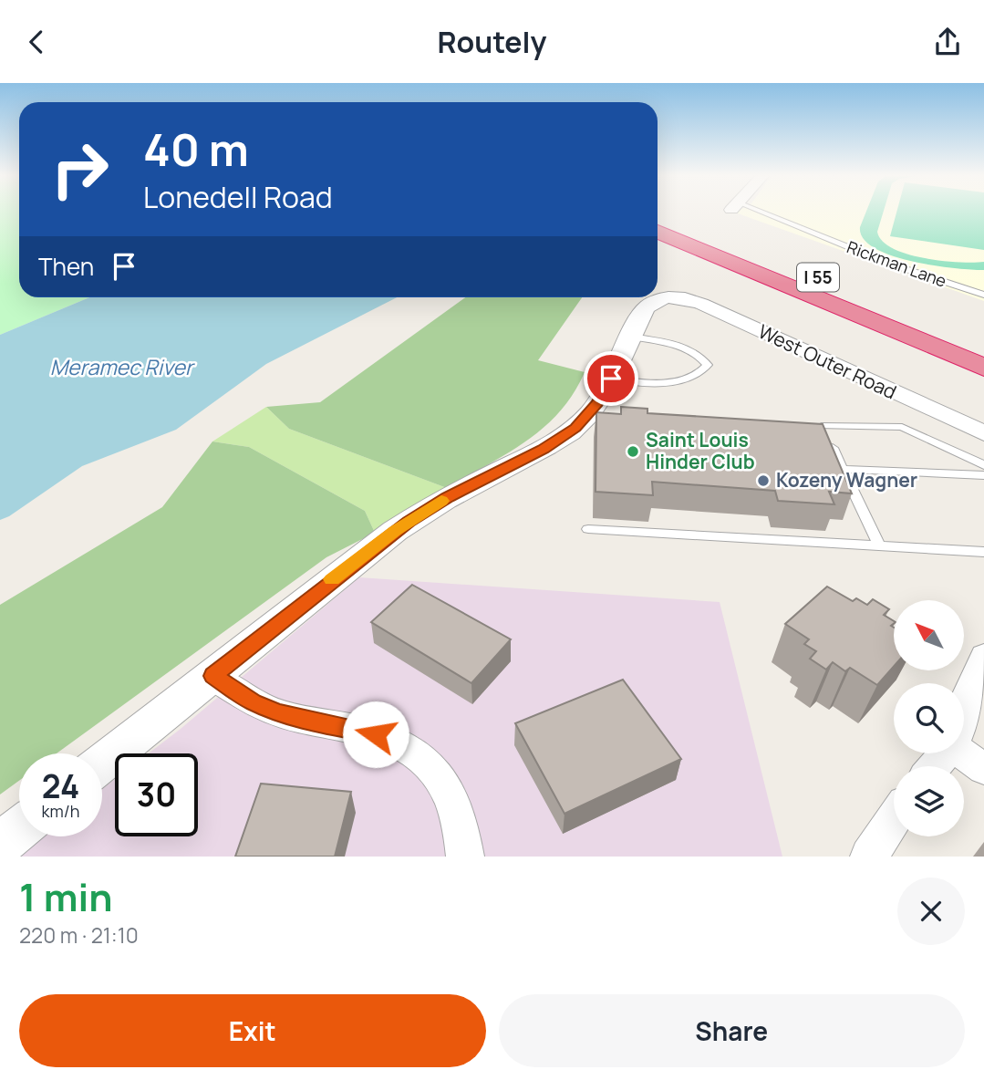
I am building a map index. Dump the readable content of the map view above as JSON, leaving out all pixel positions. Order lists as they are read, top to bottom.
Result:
{
  "streets": {
    "highway": ["I 55"],
    "street": ["West Outer Road"],
    "lane": ["Rickman Lane"]
  },
  "water": ["Meramec River"],
  "places": ["Saint Louis Hinder Club", "Kozeny Wagner"],
  "north": "top left",
  "page": {
    "header": "Routely",
    "turn": ["40 m", "Lonedell Road"],
    "then": "Then",
    "speed": "24 km/h",
    "limit": "30",
    "heading": ["1 min", "220 m · 21:10"],
    "buttons": ["Exit", "Share"]
  }
}
